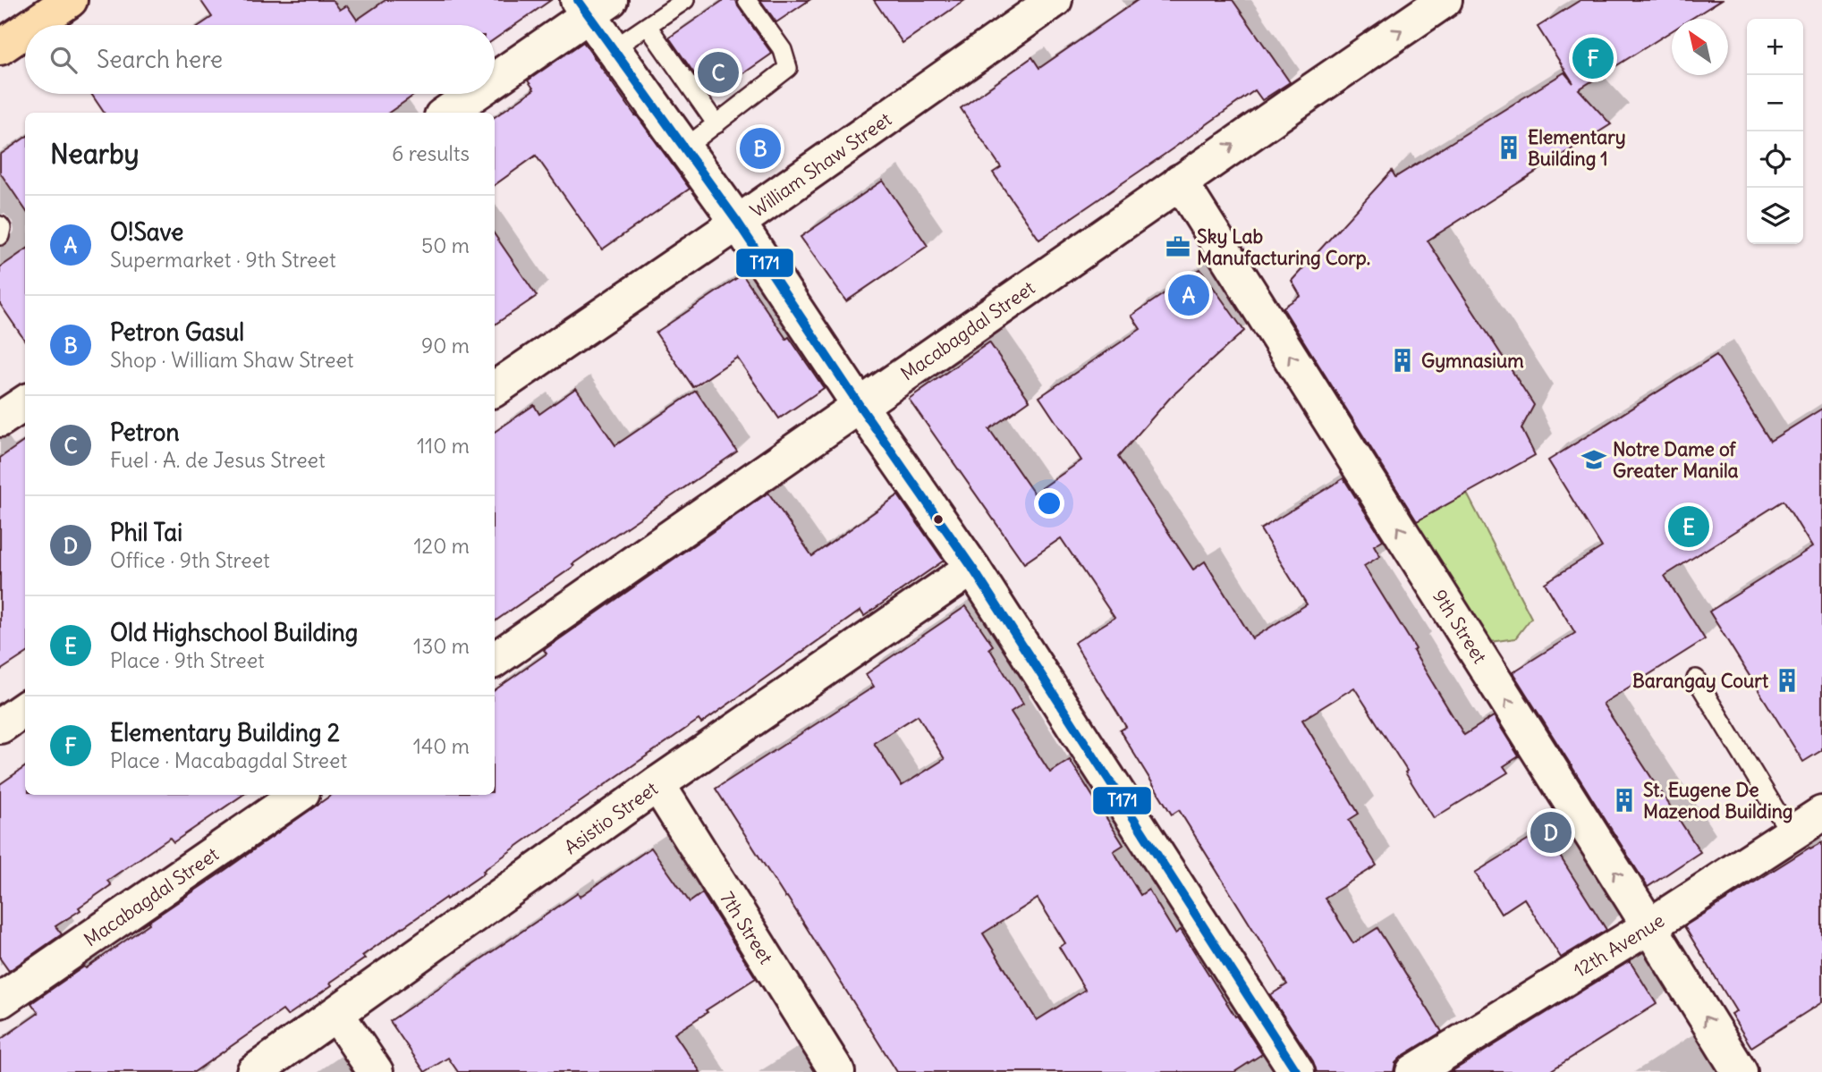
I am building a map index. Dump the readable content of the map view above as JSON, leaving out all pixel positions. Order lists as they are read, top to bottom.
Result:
{
  "streets": {
    "street": [
      "William Shaw Street",
      "Macabagdal Street",
      "9th Street",
      "Asistio Street",
      "7th Street",
      "12th Avenue"
    ]
  },
  "crossings": [
    ["Macabagdal Street", "9th Street"],
    ["9th Street", "12th Avenue"],
    ["Asistio Street", "7th Street"]
  ],
  "one_way": ["9th Street"],
  "places": {
    "building": [
      "Elementary Building 1",
      "Gymnasium",
      "Barangay Court",
      "St. Eugene De Mazenod Building"
    ],
    "office": ["Sky Lab Manufacturing Corp."],
    "school or university": ["Notre Dame of Greater Manila"]
  },
  "lines": ["transit line T171"],
  "north": "top left",
  "page": {
    "map_buttons": ["+", "−"],
    "search": "Search here",
    "pins": [
      "F",
      "C",
      "B",
      "A",
      "E",
      "D"
    ],
    "heading": ["Nearby", "6 results"],
    "list": [
      {
        "mark": "A",
        "name": "O!Save",
        "note": "Supermarket · 9th Street",
        "value": "50 m"
      },
      {
        "mark": "B",
        "name": "Petron Gasul",
        "note": "Shop · William Shaw Street",
        "value": "90 m"
      },
      {
        "mark": "C",
        "name": "Petron",
        "note": "Fuel · A. de Jesus Street",
        "value": "110 m"
      },
      {
        "mark": "D",
        "name": "Phil Tai",
        "note": "Office · 9th Street",
        "value": "120 m"
      },
      {
        "mark": "E",
        "name": "Old Highschool Building",
        "note": "Place · 9th Street",
        "value": "130 m"
      },
      {
        "mark": "F",
        "name": "Elementary Building 2",
        "note": "Place · Macabagdal Street",
        "value": "140 m"
      }
    ]
  }
}
